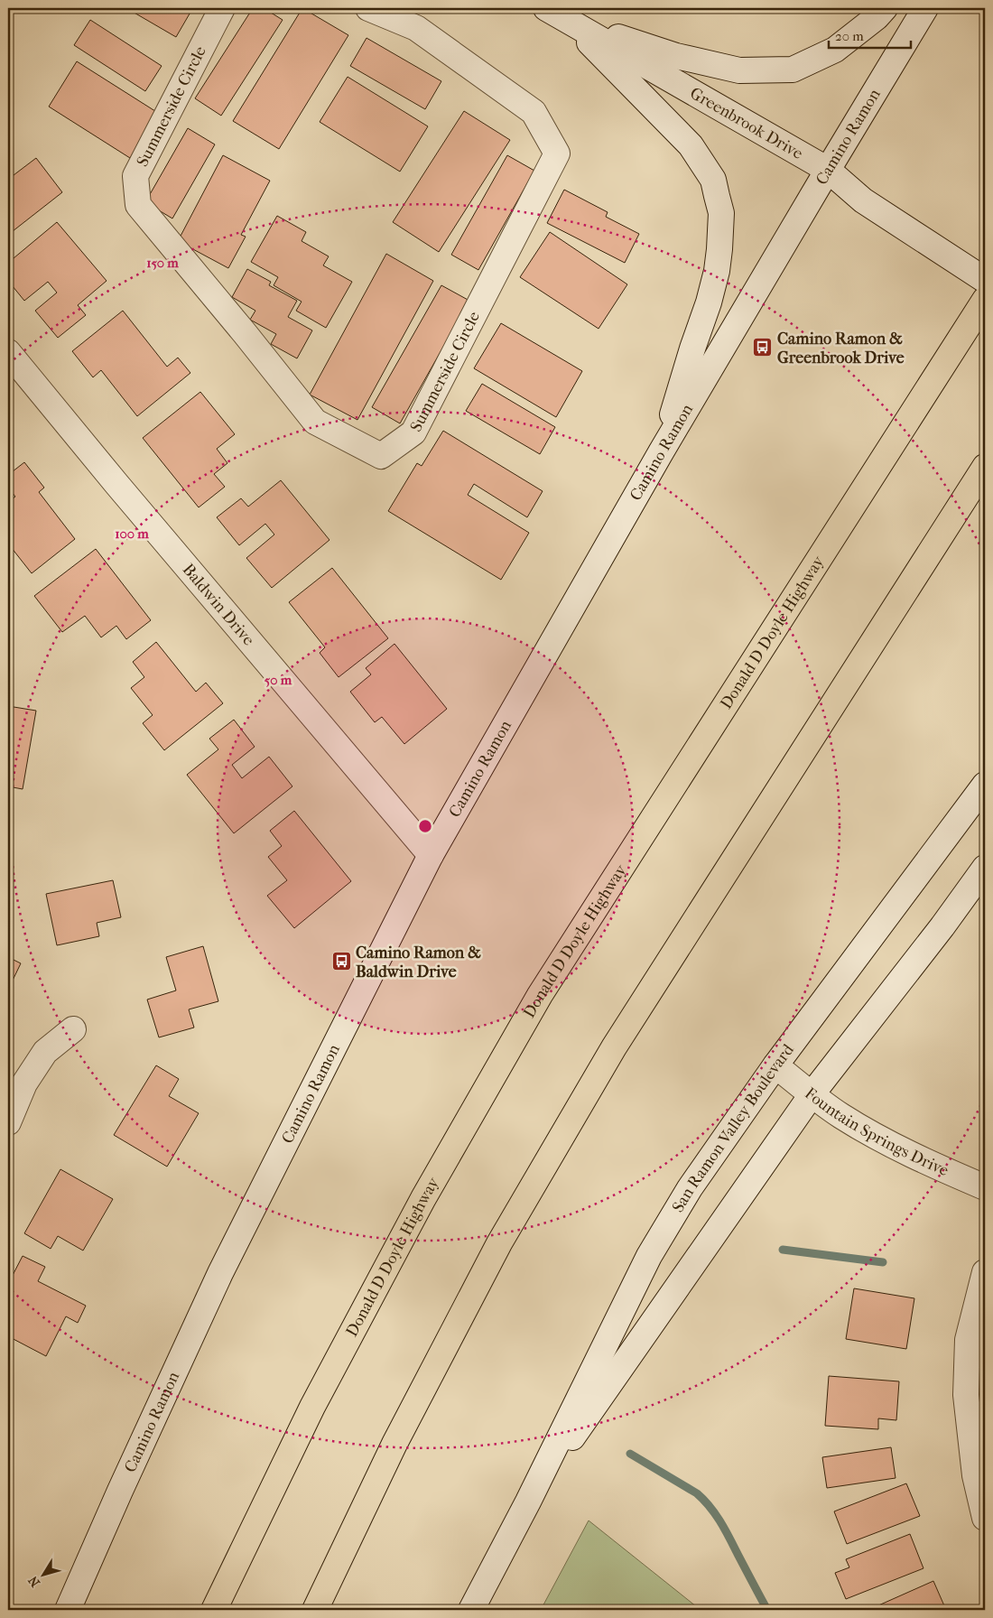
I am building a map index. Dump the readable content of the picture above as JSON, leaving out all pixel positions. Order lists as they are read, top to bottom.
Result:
{
  "streets": {
    "highway": ["Donald D Doyle Highway"],
    "street": [
      "Summerside Circle",
      "Greenbrook Drive",
      "Camino Ramon",
      "Baldwin Drive",
      "San Ramon Valley Boulevard",
      "Fountain Springs Drive"
    ]
  },
  "crossings": [
    ["Greenbrook Drive", "Camino Ramon"],
    ["Camino Ramon", "Baldwin Drive"],
    ["San Ramon Valley Boulevard", "Fountain Springs Drive"]
  ],
  "places": {
    "bus stop": ["Camino Ramon & Greenbrook Drive", "Camino Ramon & Baldwin Drive"]
  },
  "scale_bar": "20 m",
  "north": "bottom left",
  "rings": ["150 m", "100 m", "50 m"]
}
